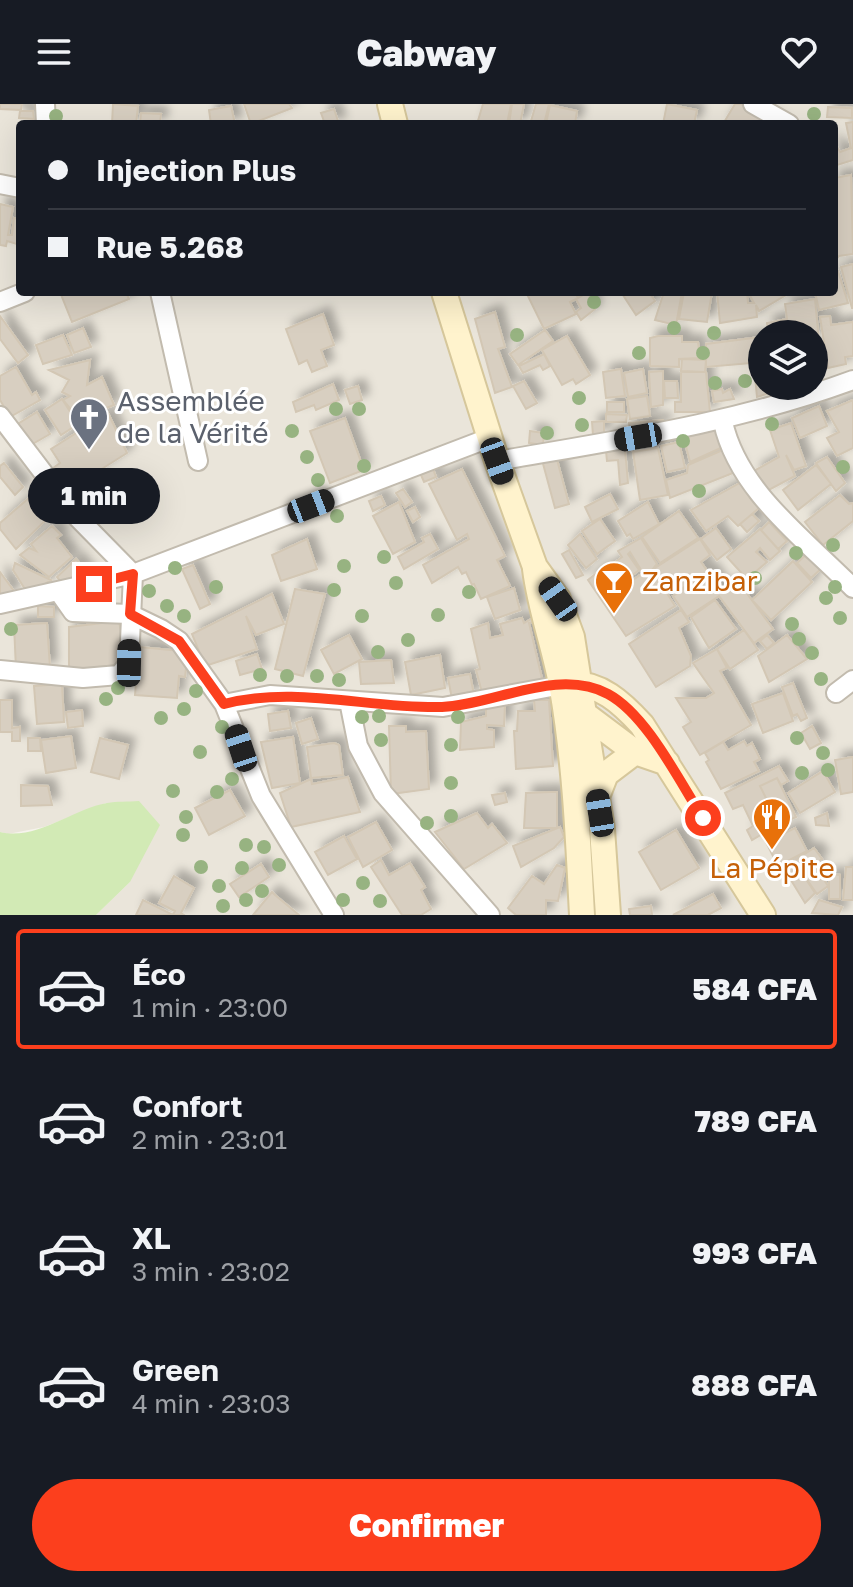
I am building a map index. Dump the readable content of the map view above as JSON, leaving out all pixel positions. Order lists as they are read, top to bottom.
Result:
{
  "places": {
    "church": ["Assemblée de la Vérité"],
    "bar": ["Zanzibar"],
    "restaurant": ["La Pépite"]
  },
  "page": {
    "header": "Cabway",
    "banner": ["Injection Plus", "Rue 5.268"],
    "bubble": "1 min",
    "list": [
      {
        "name": "Éco",
        "note": "1 min · 23:00",
        "value": "584 CFA"
      },
      {
        "name": "Confort",
        "note": "2 min · 23:01",
        "value": "789 CFA"
      },
      {
        "name": "XL",
        "note": "3 min · 23:02",
        "value": "993 CFA"
      },
      {
        "name": "Green",
        "note": "4 min · 23:03",
        "value": "888 CFA"
      }
    ],
    "buttons": "Confirmer"
  }
}
